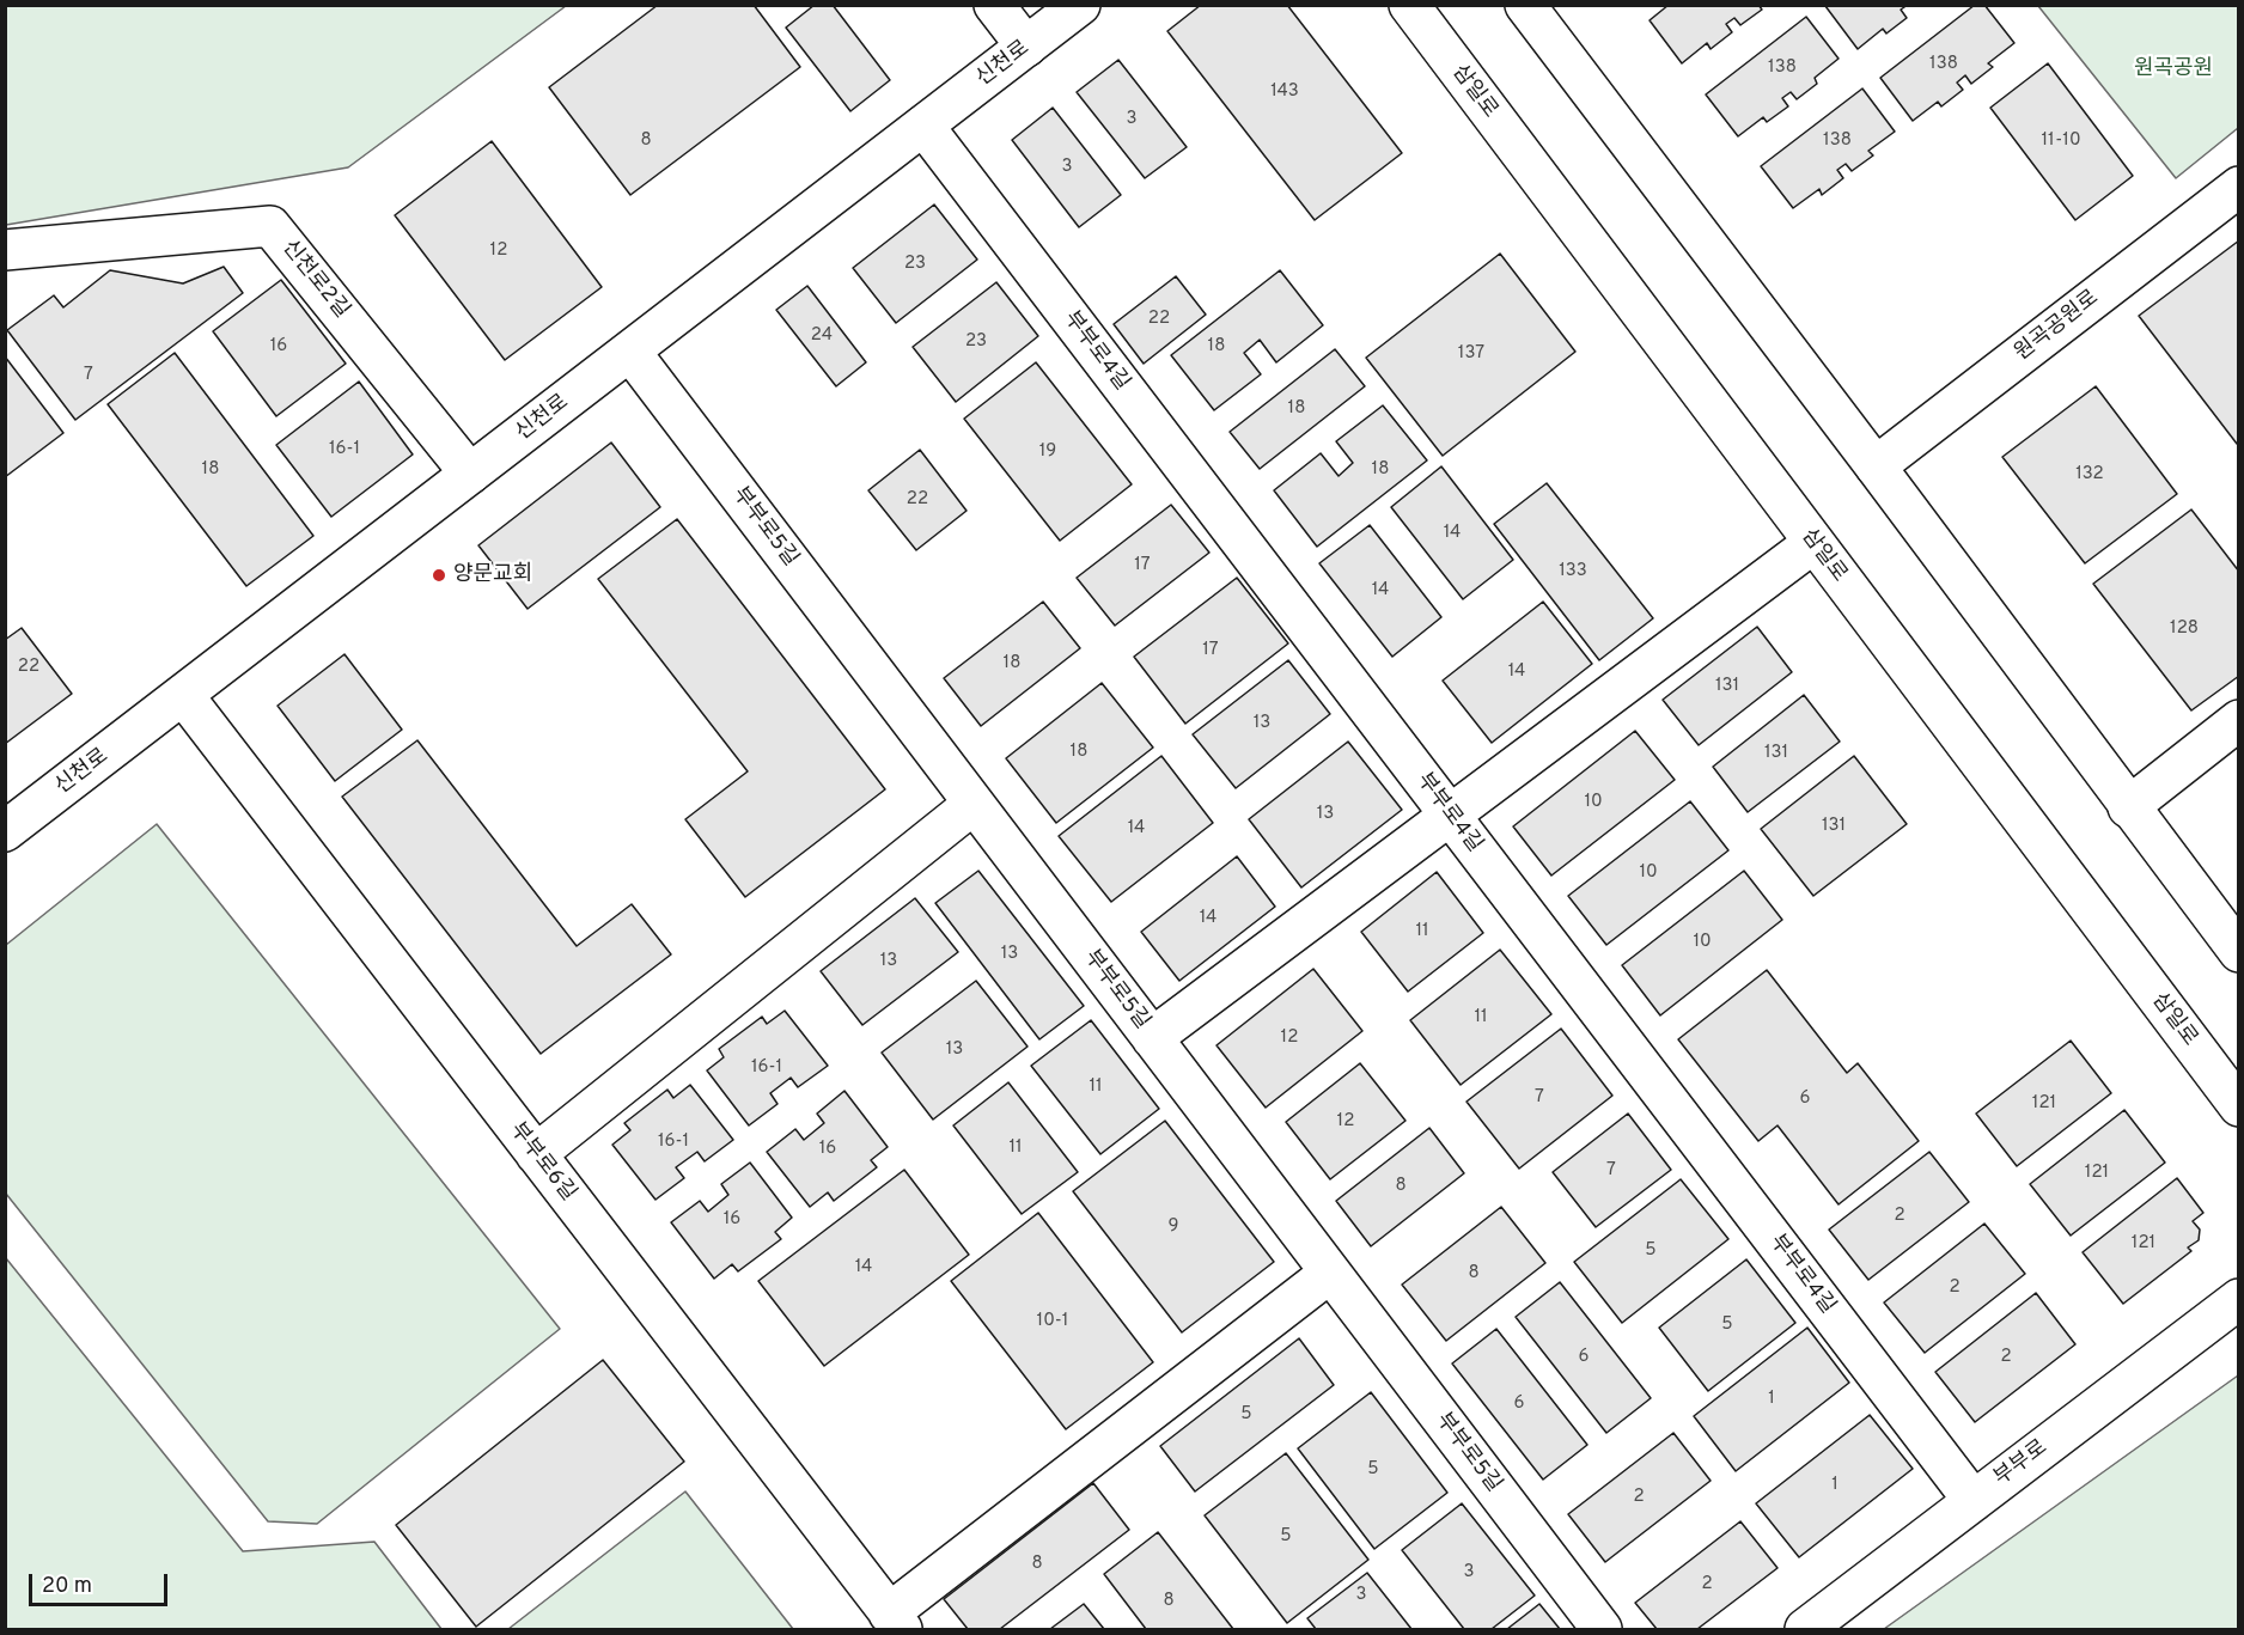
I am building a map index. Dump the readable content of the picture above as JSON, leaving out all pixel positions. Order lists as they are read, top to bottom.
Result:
{
  "streets": {
    "street": [
      "신천로",
      "삼일로",
      "신천로2길",
      "원곡공원로",
      "부부로4길",
      "부부로5길",
      "부부로6길",
      "부부로"
    ]
  },
  "crossings": [
    ["신천로", "신천로2길"],
    ["신천로", "부부로4길"],
    ["신천로", "부부로5길"],
    ["신천로", "부부로6길"],
    ["부부로4길", "부부로"]
  ],
  "parks": ["원곡공원"],
  "places": ["양문교회"],
  "house_numbers": [
    "138",
    "138",
    "143",
    "3",
    "8",
    "138",
    "11-10",
    "3",
    "12",
    "23",
    "22",
    "24",
    "23",
    "16",
    "18",
    "137",
    "7",
    "18",
    "16-1",
    "19",
    "18",
    "18",
    "132",
    "22",
    "14",
    "17",
    "133",
    "14",
    "128",
    "17",
    "18",
    "22",
    "14",
    "131",
    "13",
    "18",
    "131",
    "10",
    "13",
    "131",
    "14",
    "10",
    "14",
    "11",
    "10",
    "13",
    "13",
    "11",
    "12",
    "13",
    "16-1",
    "11",
    "7",
    "6",
    "121",
    "12",
    "16-1",
    "11",
    "16",
    "7",
    "121",
    "8",
    "2",
    "16",
    "9",
    "121",
    "5",
    "14",
    "8",
    "2",
    "10-1",
    "5",
    "6",
    "2",
    "1",
    "6",
    "5",
    "5",
    "1",
    "2",
    "5",
    "8",
    "3",
    "2",
    "3",
    "8"
  ],
  "scale_bar": "20 m"
}
